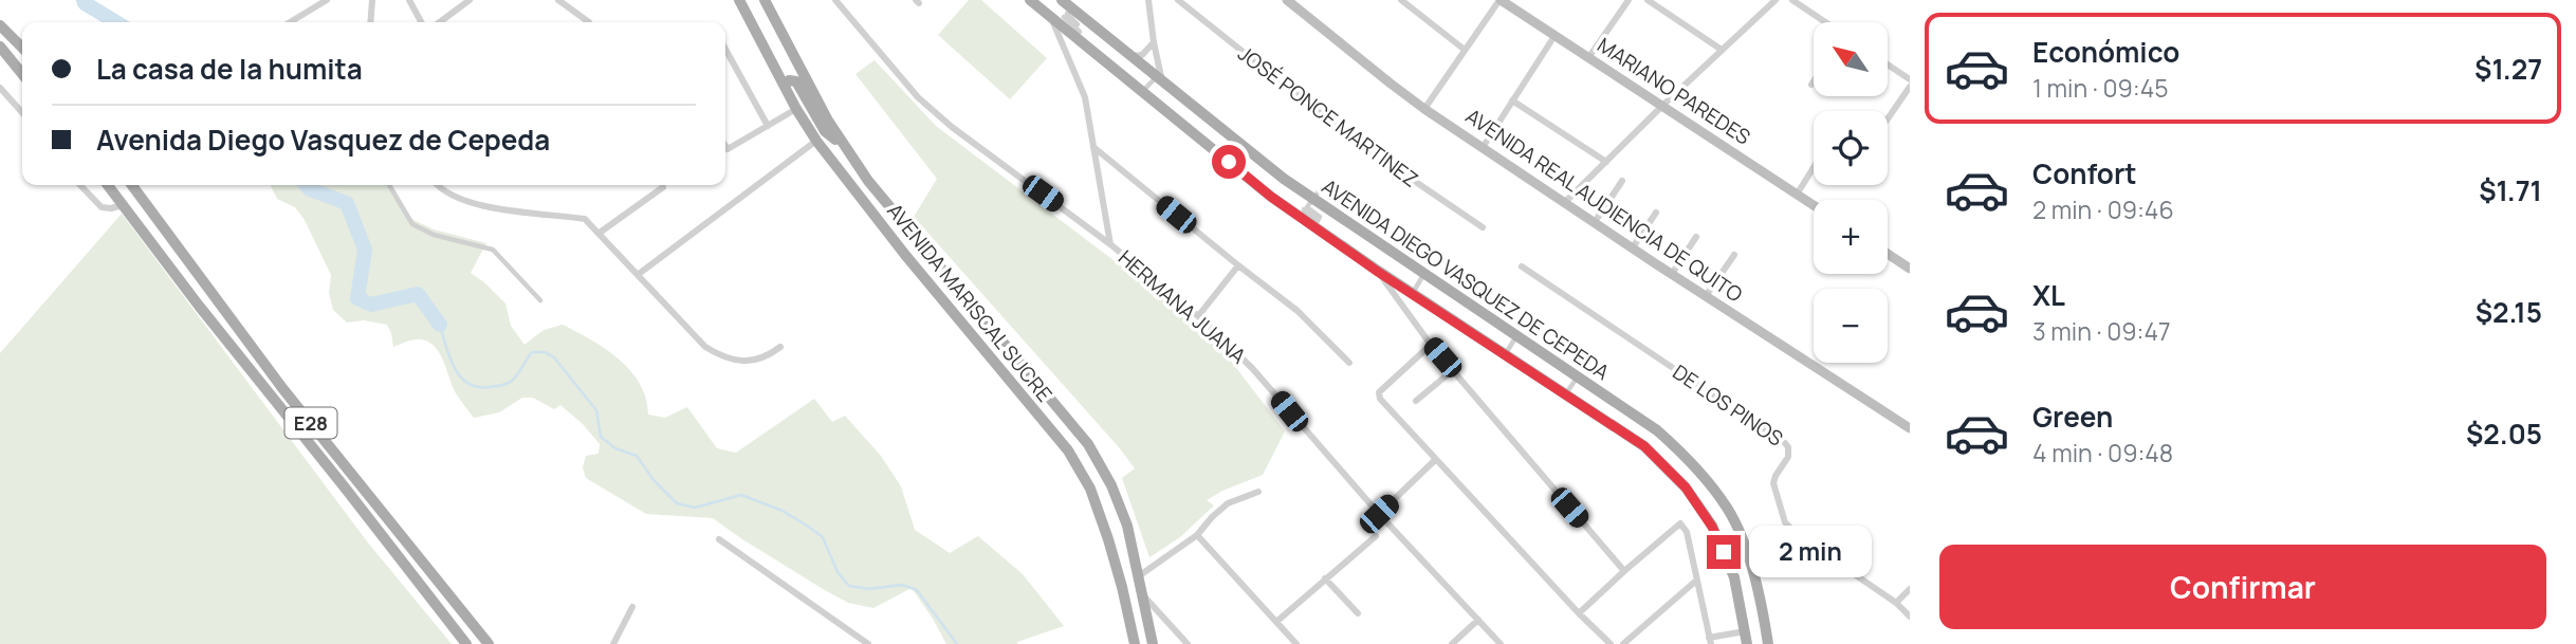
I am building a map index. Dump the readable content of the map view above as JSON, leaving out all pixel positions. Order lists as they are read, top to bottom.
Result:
{
  "streets": {
    "main road": [
      "MARIANO PAREDES",
      "AVENIDA REAL AUDIENCIA DE QUITO",
      "AVENIDA DIEGO VASQUEZ DE CEPEDA",
      "AVENIDA MARISCAL SUCRE",
      "E28"
    ],
    "street": ["JOSÉ PONCE MARTINEZ", "HERMANA JUANA", "DE LOS PINOS"]
  },
  "north": "top left",
  "page": {
    "list": [
      {
        "name": "Económico",
        "note": "1 min · 09:45",
        "value": "$1.27"
      },
      {
        "name": "Confort",
        "note": "2 min · 09:46",
        "value": "$1.71"
      },
      {
        "name": "XL",
        "note": "3 min · 09:47",
        "value": "$2.15"
      },
      {
        "name": "Green",
        "note": "4 min · 09:48",
        "value": "$2.05"
      }
    ],
    "map_buttons": ["+", "−"],
    "banner": ["La casa de la humita", "Avenida Diego Vasquez de Cepeda"],
    "bubble": "2 min",
    "buttons": "Confirmar"
  }
}
